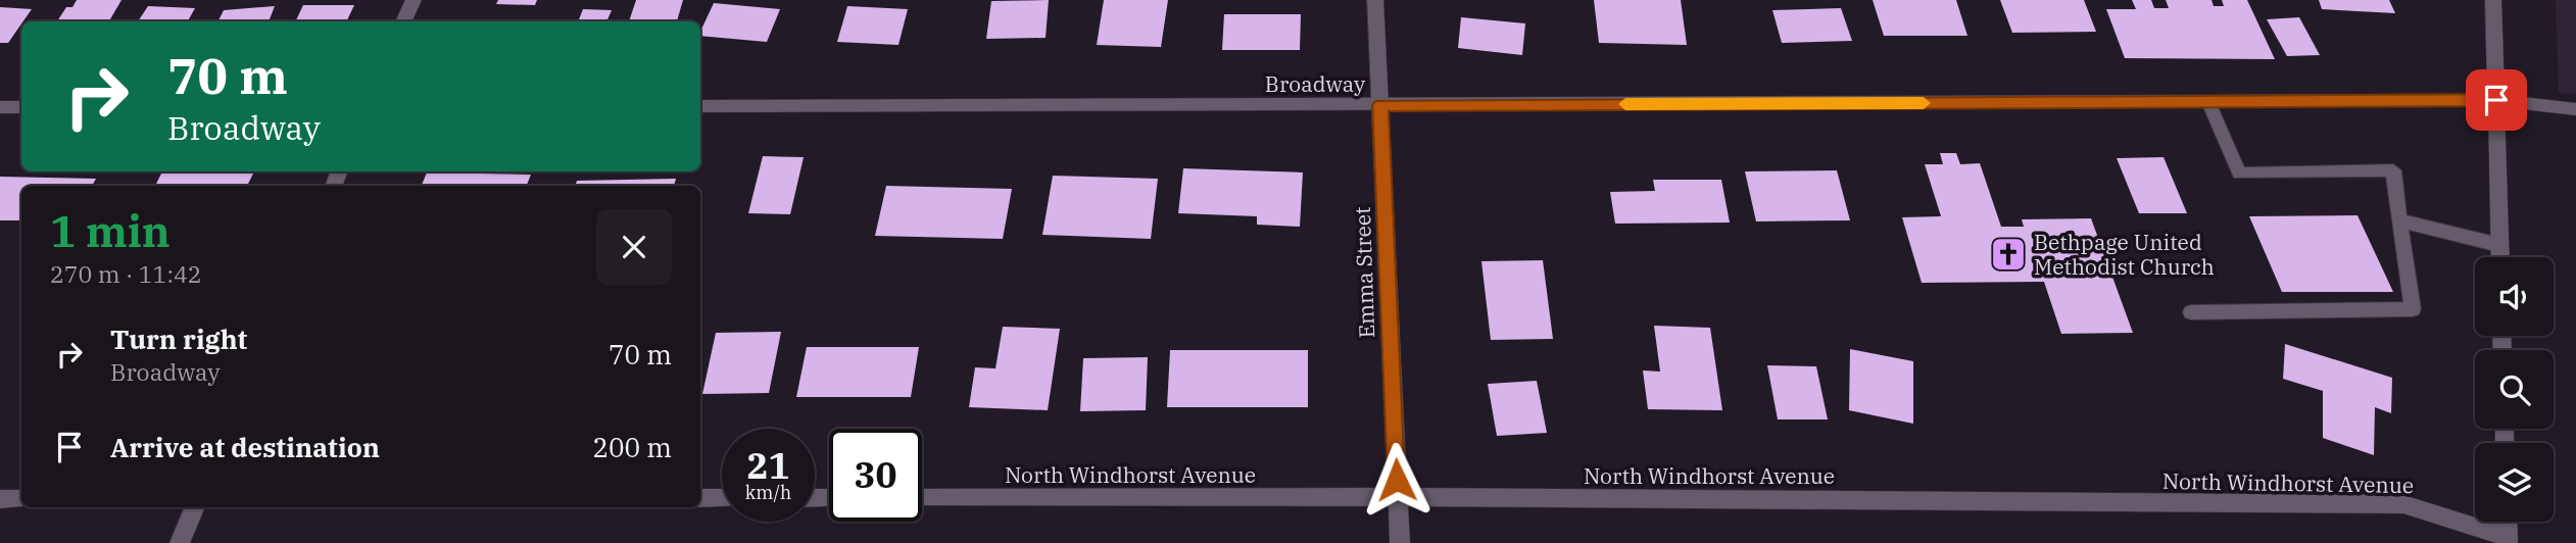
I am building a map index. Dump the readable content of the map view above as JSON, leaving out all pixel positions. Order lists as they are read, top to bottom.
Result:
{
  "streets": {
    "main road": ["Broadway", "Emma Street", "North Windhorst Avenue"]
  },
  "crossings": [
    ["Broadway", "Emma Street"],
    ["Emma Street", "North Windhorst Avenue"]
  ],
  "places": {
    "church": ["Bethpage United Methodist Church"]
  },
  "page": {
    "turn": ["70 m", "Broadway"],
    "heading": ["1 min", "270 m · 11:42"],
    "list": [
      {
        "name": "Turn right",
        "note": "Broadway",
        "value": "70 m"
      },
      {
        "name": "Arrive at destination",
        "value": "200 m"
      }
    ],
    "speed": "21 km/h",
    "limit": "30"
  }
}
